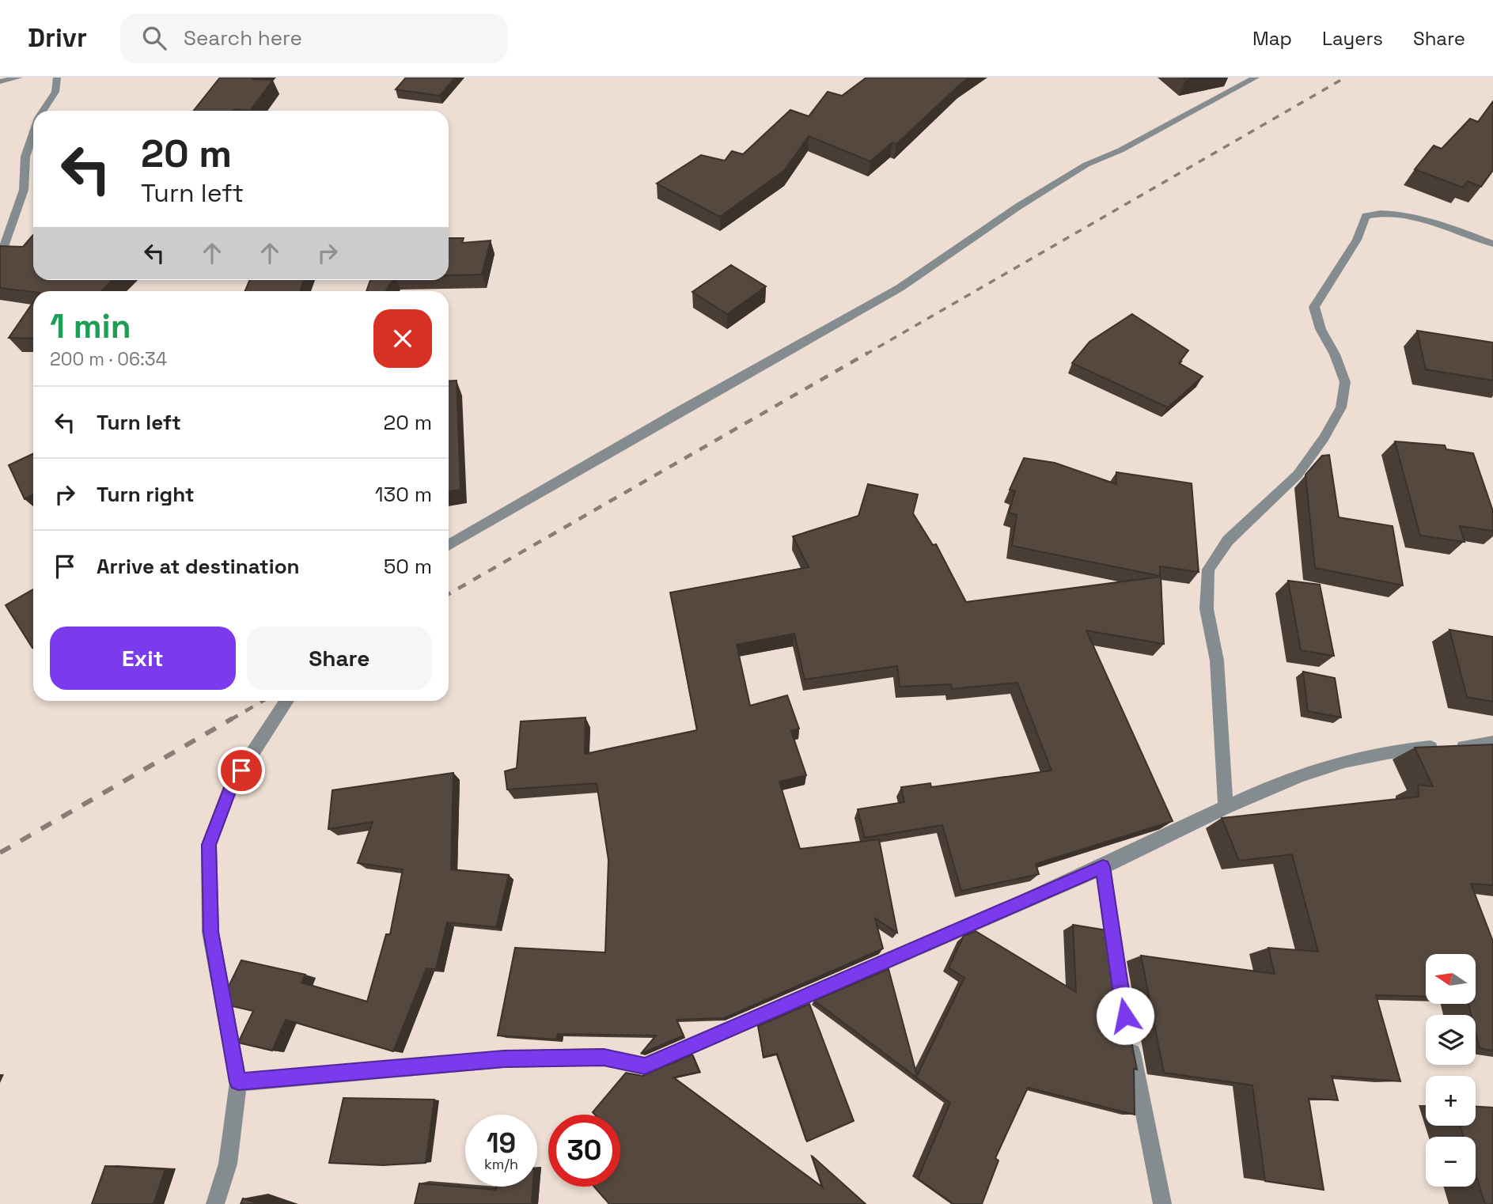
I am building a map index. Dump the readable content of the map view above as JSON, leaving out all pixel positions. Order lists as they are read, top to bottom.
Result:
{
  "north": "left",
  "page": {
    "header": "Drivr",
    "search": "Search here",
    "nav": ["Map", "Layers", "Share"],
    "turn": ["20 m", "Turn left"],
    "heading": ["1 min", "200 m · 06:34"],
    "list": [
      {
        "name": "Turn left",
        "value": "20 m"
      },
      {
        "name": "Turn right",
        "value": "130 m"
      },
      {
        "name": "Arrive at destination",
        "value": "50 m"
      }
    ],
    "buttons": ["Exit", "Share"],
    "map_buttons": ["+", "−"],
    "speed": "19 km/h",
    "limit": "30"
  }
}
